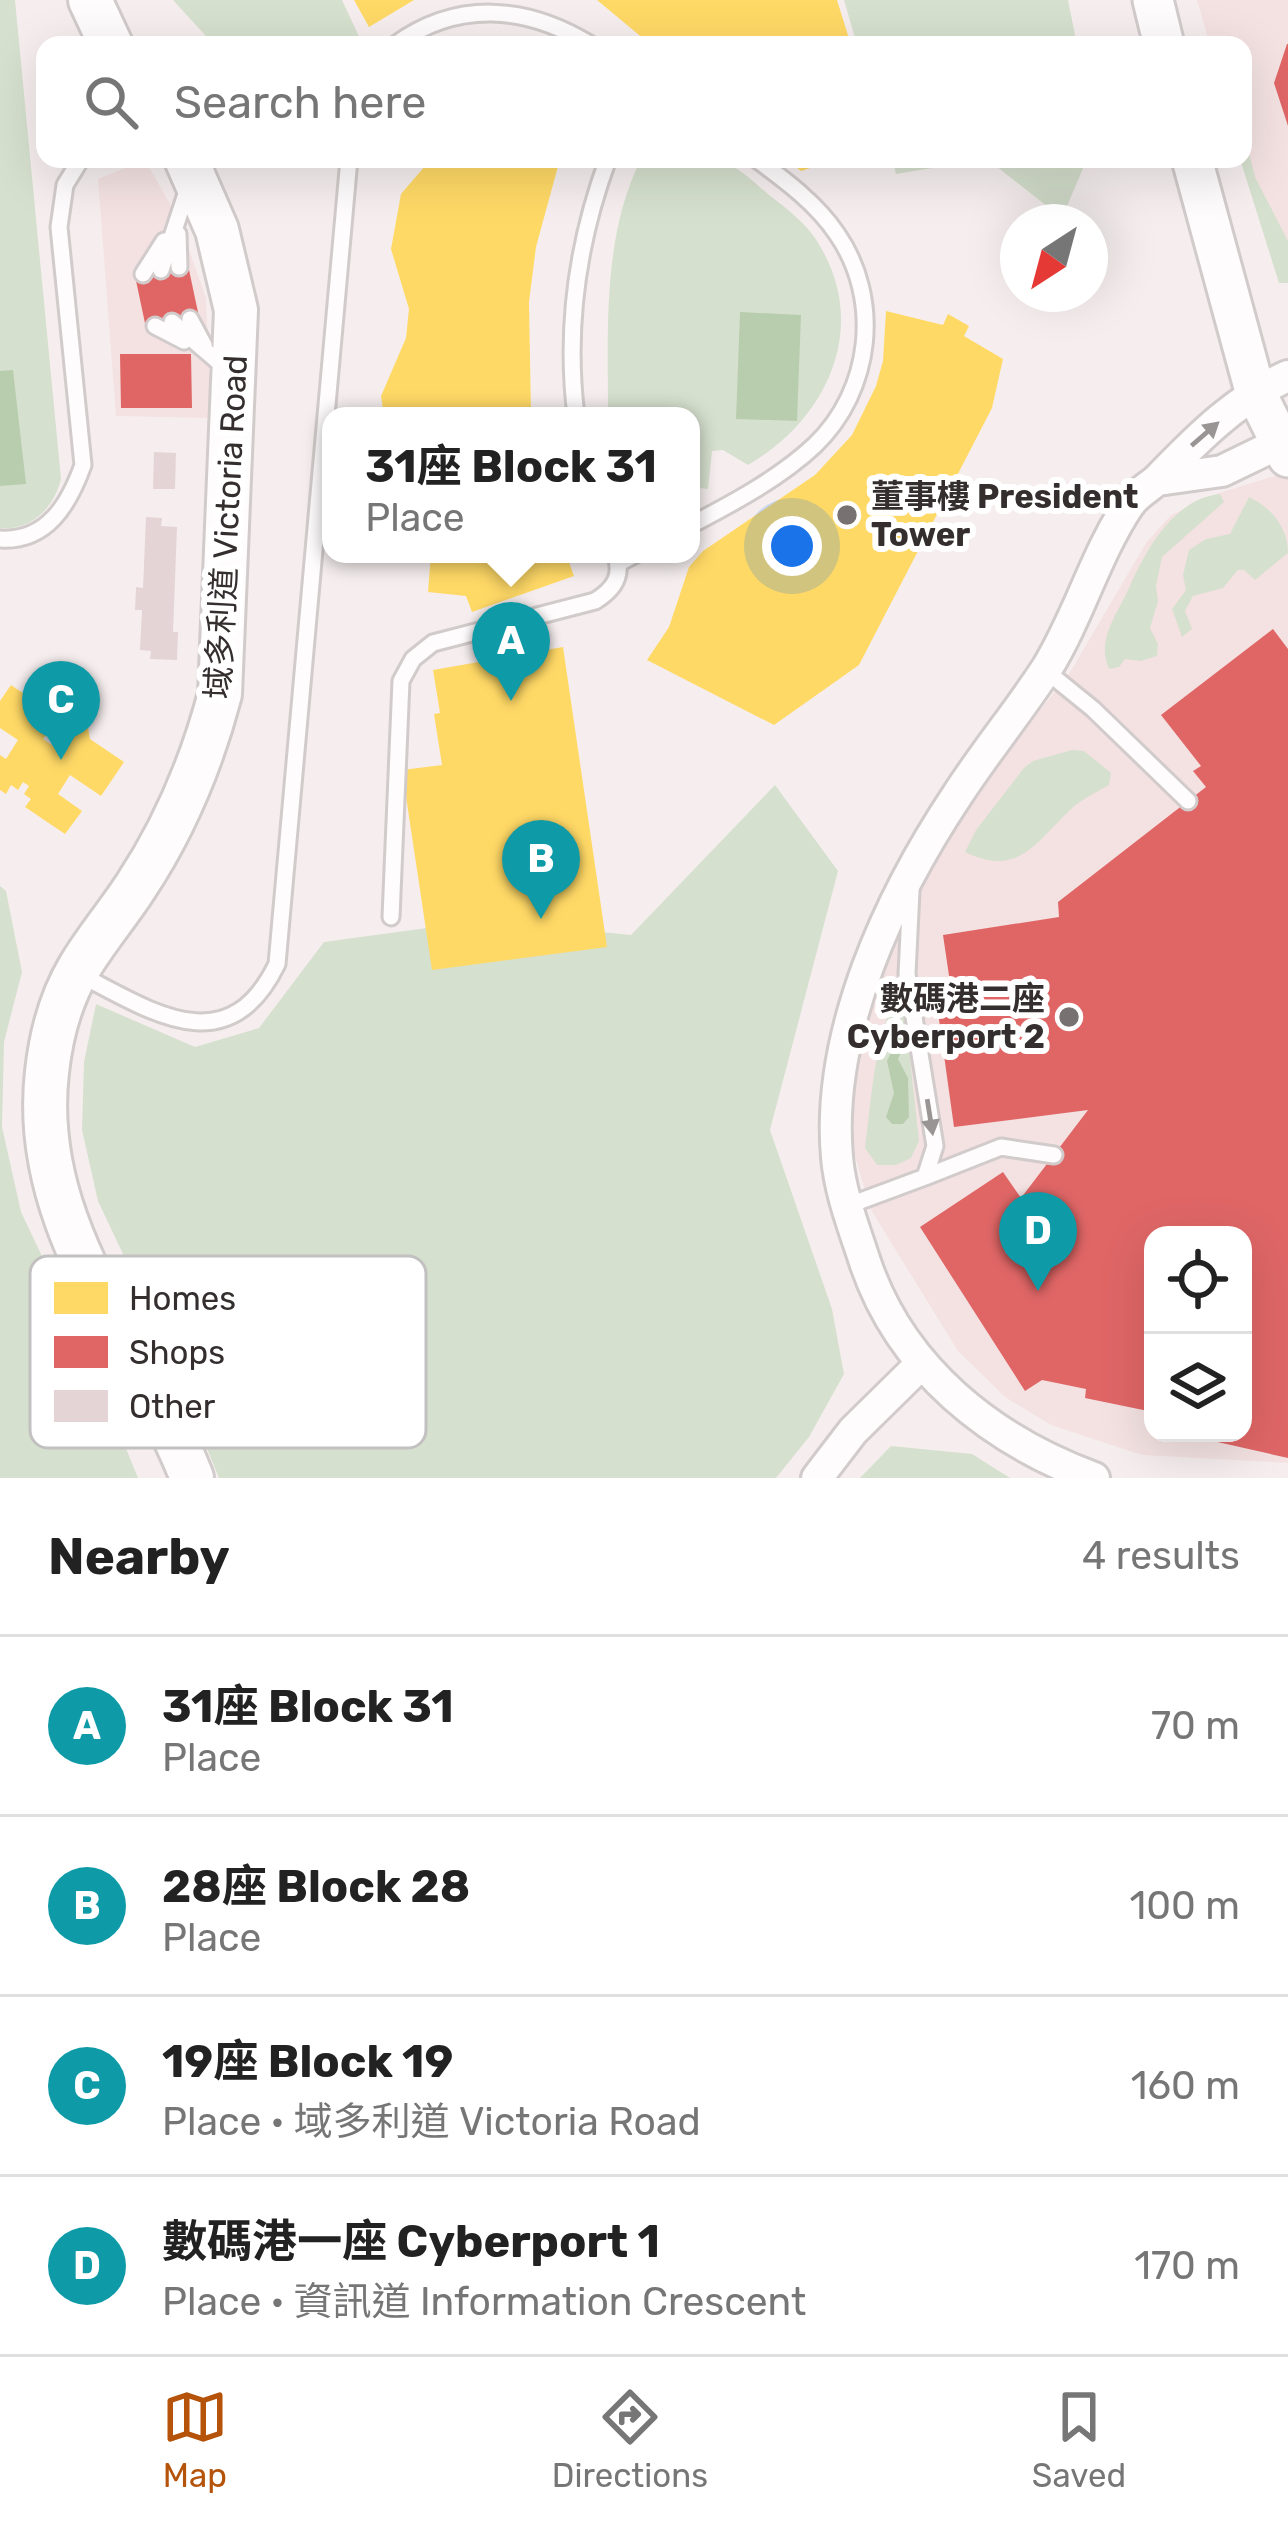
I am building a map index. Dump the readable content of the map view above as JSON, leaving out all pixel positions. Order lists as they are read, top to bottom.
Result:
{
  "streets": {
    "main road": ["域多利道 Victoria Road"]
  },
  "places": ["董事樓 President Tower", "數碼港二座 Cyberport 2"],
  "legend": ["Homes", "Shops", "Other"],
  "north": "bottom left",
  "page": {
    "search": "Search here",
    "popup": ["31座 Block 31", "Place"],
    "pins": [
      "A",
      "C",
      "B",
      "D"
    ],
    "heading": ["Nearby", "4 results"],
    "list": [
      {
        "mark": "A",
        "name": "31座 Block 31",
        "note": "Place",
        "value": "70 m"
      },
      {
        "mark": "B",
        "name": "28座 Block 28",
        "note": "Place",
        "value": "100 m"
      },
      {
        "mark": "C",
        "name": "19座 Block 19",
        "note": "Place · 域多利道 Victoria Road",
        "value": "160 m"
      },
      {
        "mark": "D",
        "name": "數碼港一座 Cyberport 1",
        "note": "Place · 資訊道 Information Crescent",
        "value": "170 m"
      }
    ],
    "nav": ["Map", "Directions", "Saved"]
  }
}
